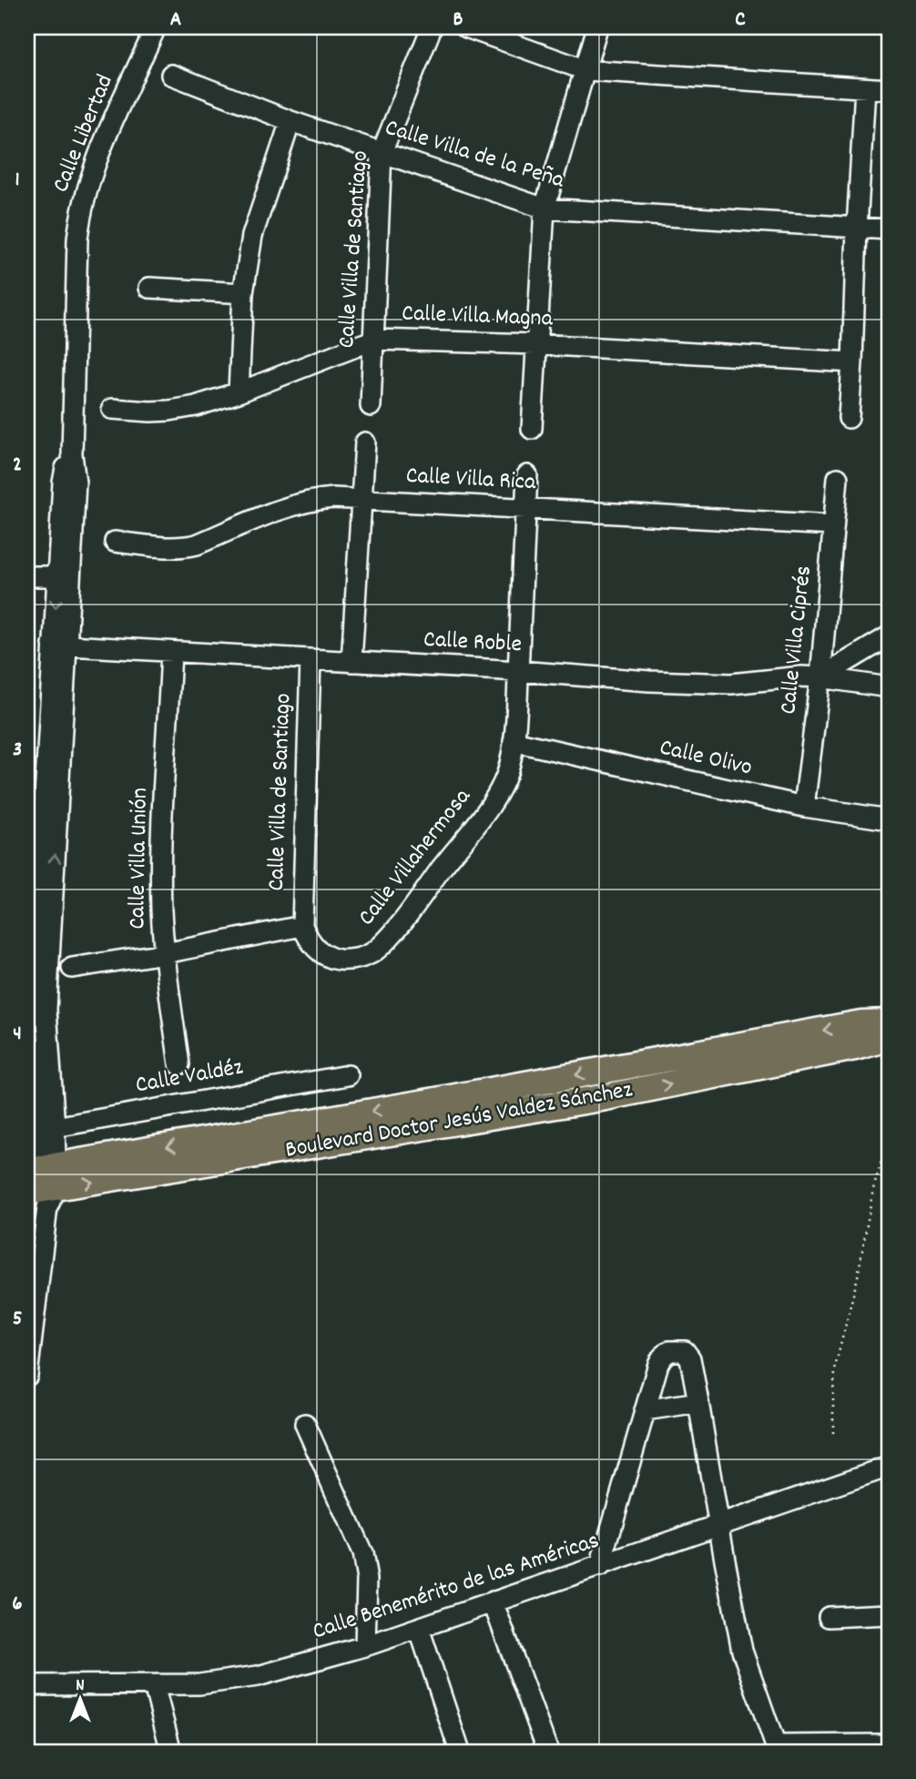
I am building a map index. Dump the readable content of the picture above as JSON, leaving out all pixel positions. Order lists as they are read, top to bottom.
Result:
{
  "streets": {
    "main road": ["Boulevard Doctor Jesús Valdez Sánchez"],
    "street": [
      "Calle Libertad",
      "Calle Villa de la Peña",
      "Calle Villa de Santiago",
      "Calle Villa Magna",
      "Calle Villa Rica",
      "Calle Villa Ciprés",
      "Calle Roble",
      "Calle Olivo",
      "Calle Villahermosa",
      "Calle Villa Unión",
      "Calle Valdéz",
      "Calle Benemérito de las Américas"
    ]
  },
  "crossings": [
    ["Calle Libertad", "Calle Roble"],
    ["Calle Libertad", "Calle Valdéz"],
    ["Calle Libertad", "Boulevard Doctor Jesús Valdez Sánchez"],
    ["Calle Villa de la Peña", "Calle Villa de Santiago"],
    ["Calle Villa de Santiago", "Calle Villa Magna"],
    ["Calle Villa de Santiago", "Calle Roble"],
    ["Calle Villa de Santiago", "Calle Villahermosa"],
    ["Calle Villa Rica", "Calle Villa Ciprés"],
    ["Calle Villa Rica", "Calle Villahermosa"],
    ["Calle Villa Ciprés", "Calle Roble"],
    ["Calle Villa Ciprés", "Calle Olivo"],
    ["Calle Roble", "Calle Villahermosa"],
    ["Calle Roble", "Calle Villa Unión"],
    ["Calle Olivo", "Calle Villahermosa"]
  ],
  "north": "top",
  "grid": {
    "columns": ["A", "B", "C"],
    "rows": [
      "1",
      "2",
      "3",
      "4",
      "5",
      "6"
    ]
  }
}
